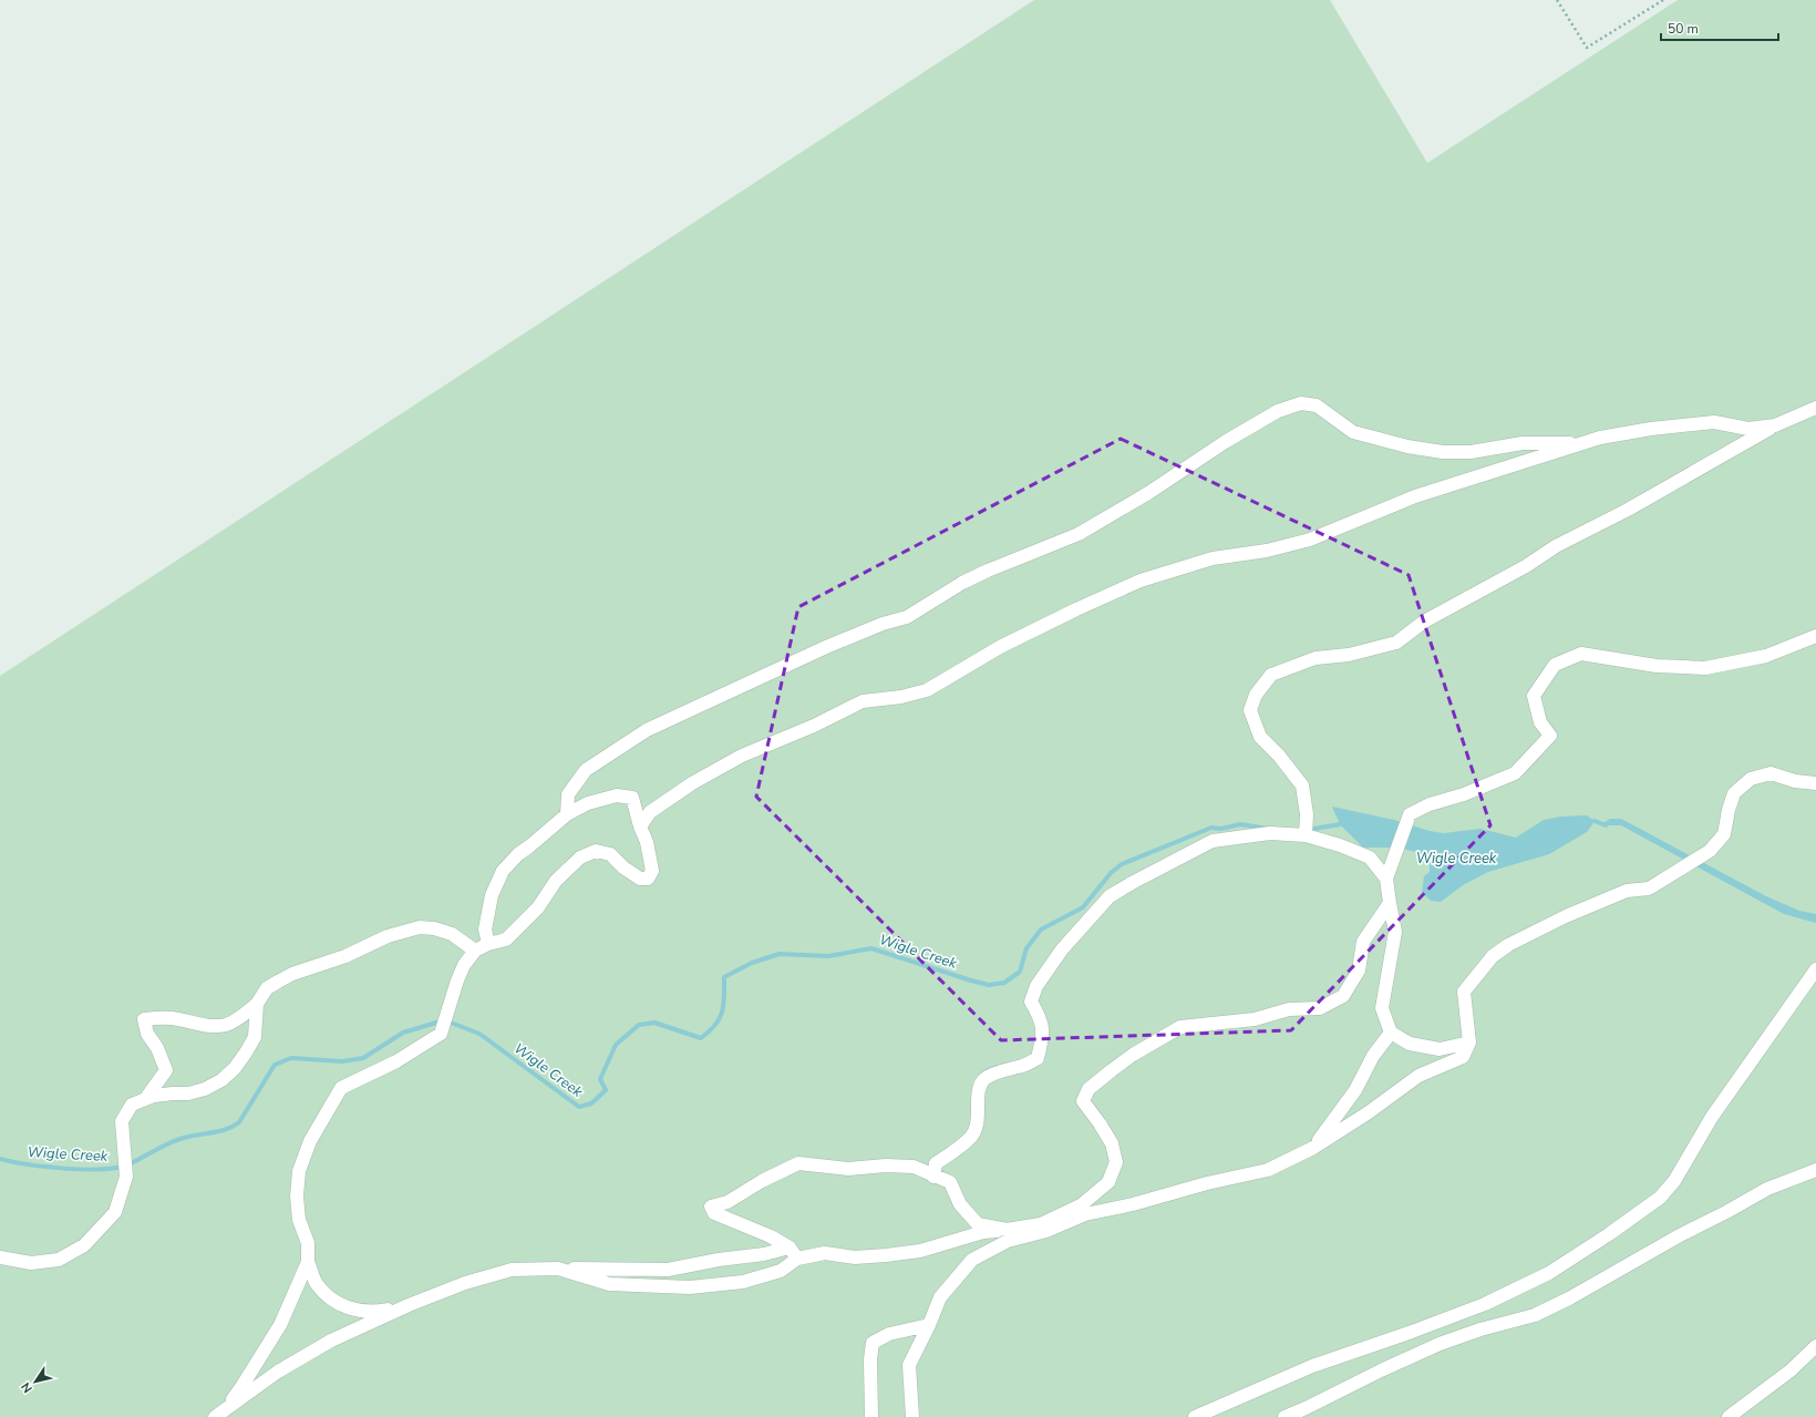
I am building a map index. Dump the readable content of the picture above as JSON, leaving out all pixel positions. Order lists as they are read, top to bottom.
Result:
{
  "water": ["Wigle Creek"],
  "scale_bar": "50 m",
  "north": "bottom left"
}
